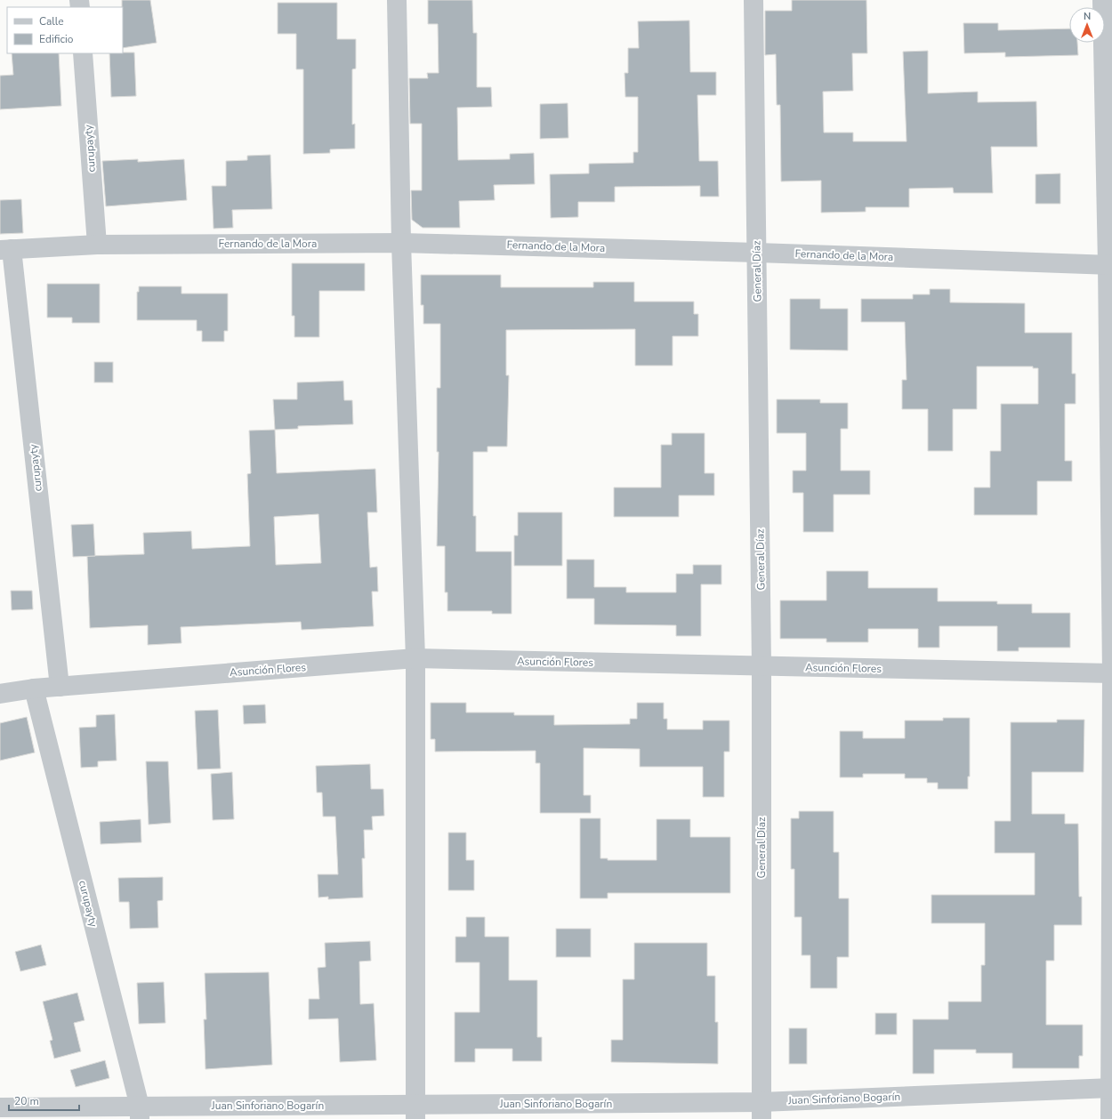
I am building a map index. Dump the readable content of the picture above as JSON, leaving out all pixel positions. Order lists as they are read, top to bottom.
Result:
{
  "streets": {
    "street": [
      "curupayty",
      "Fernando de la Mora",
      "General Díaz",
      "Asunción Flores",
      "Juan Sinforiano Bogarín"
    ]
  },
  "crossings": [
    ["curupayty", "Fernando de la Mora"],
    ["curupayty", "Asunción Flores"],
    ["curupayty", "Juan Sinforiano Bogarín"],
    ["Fernando de la Mora", "General Díaz"],
    ["General Díaz", "Asunción Flores"],
    ["General Díaz", "Juan Sinforiano Bogarín"]
  ],
  "legend": ["Calle", "Edificio"],
  "scale_bar": "20 m",
  "north": "top"
}
